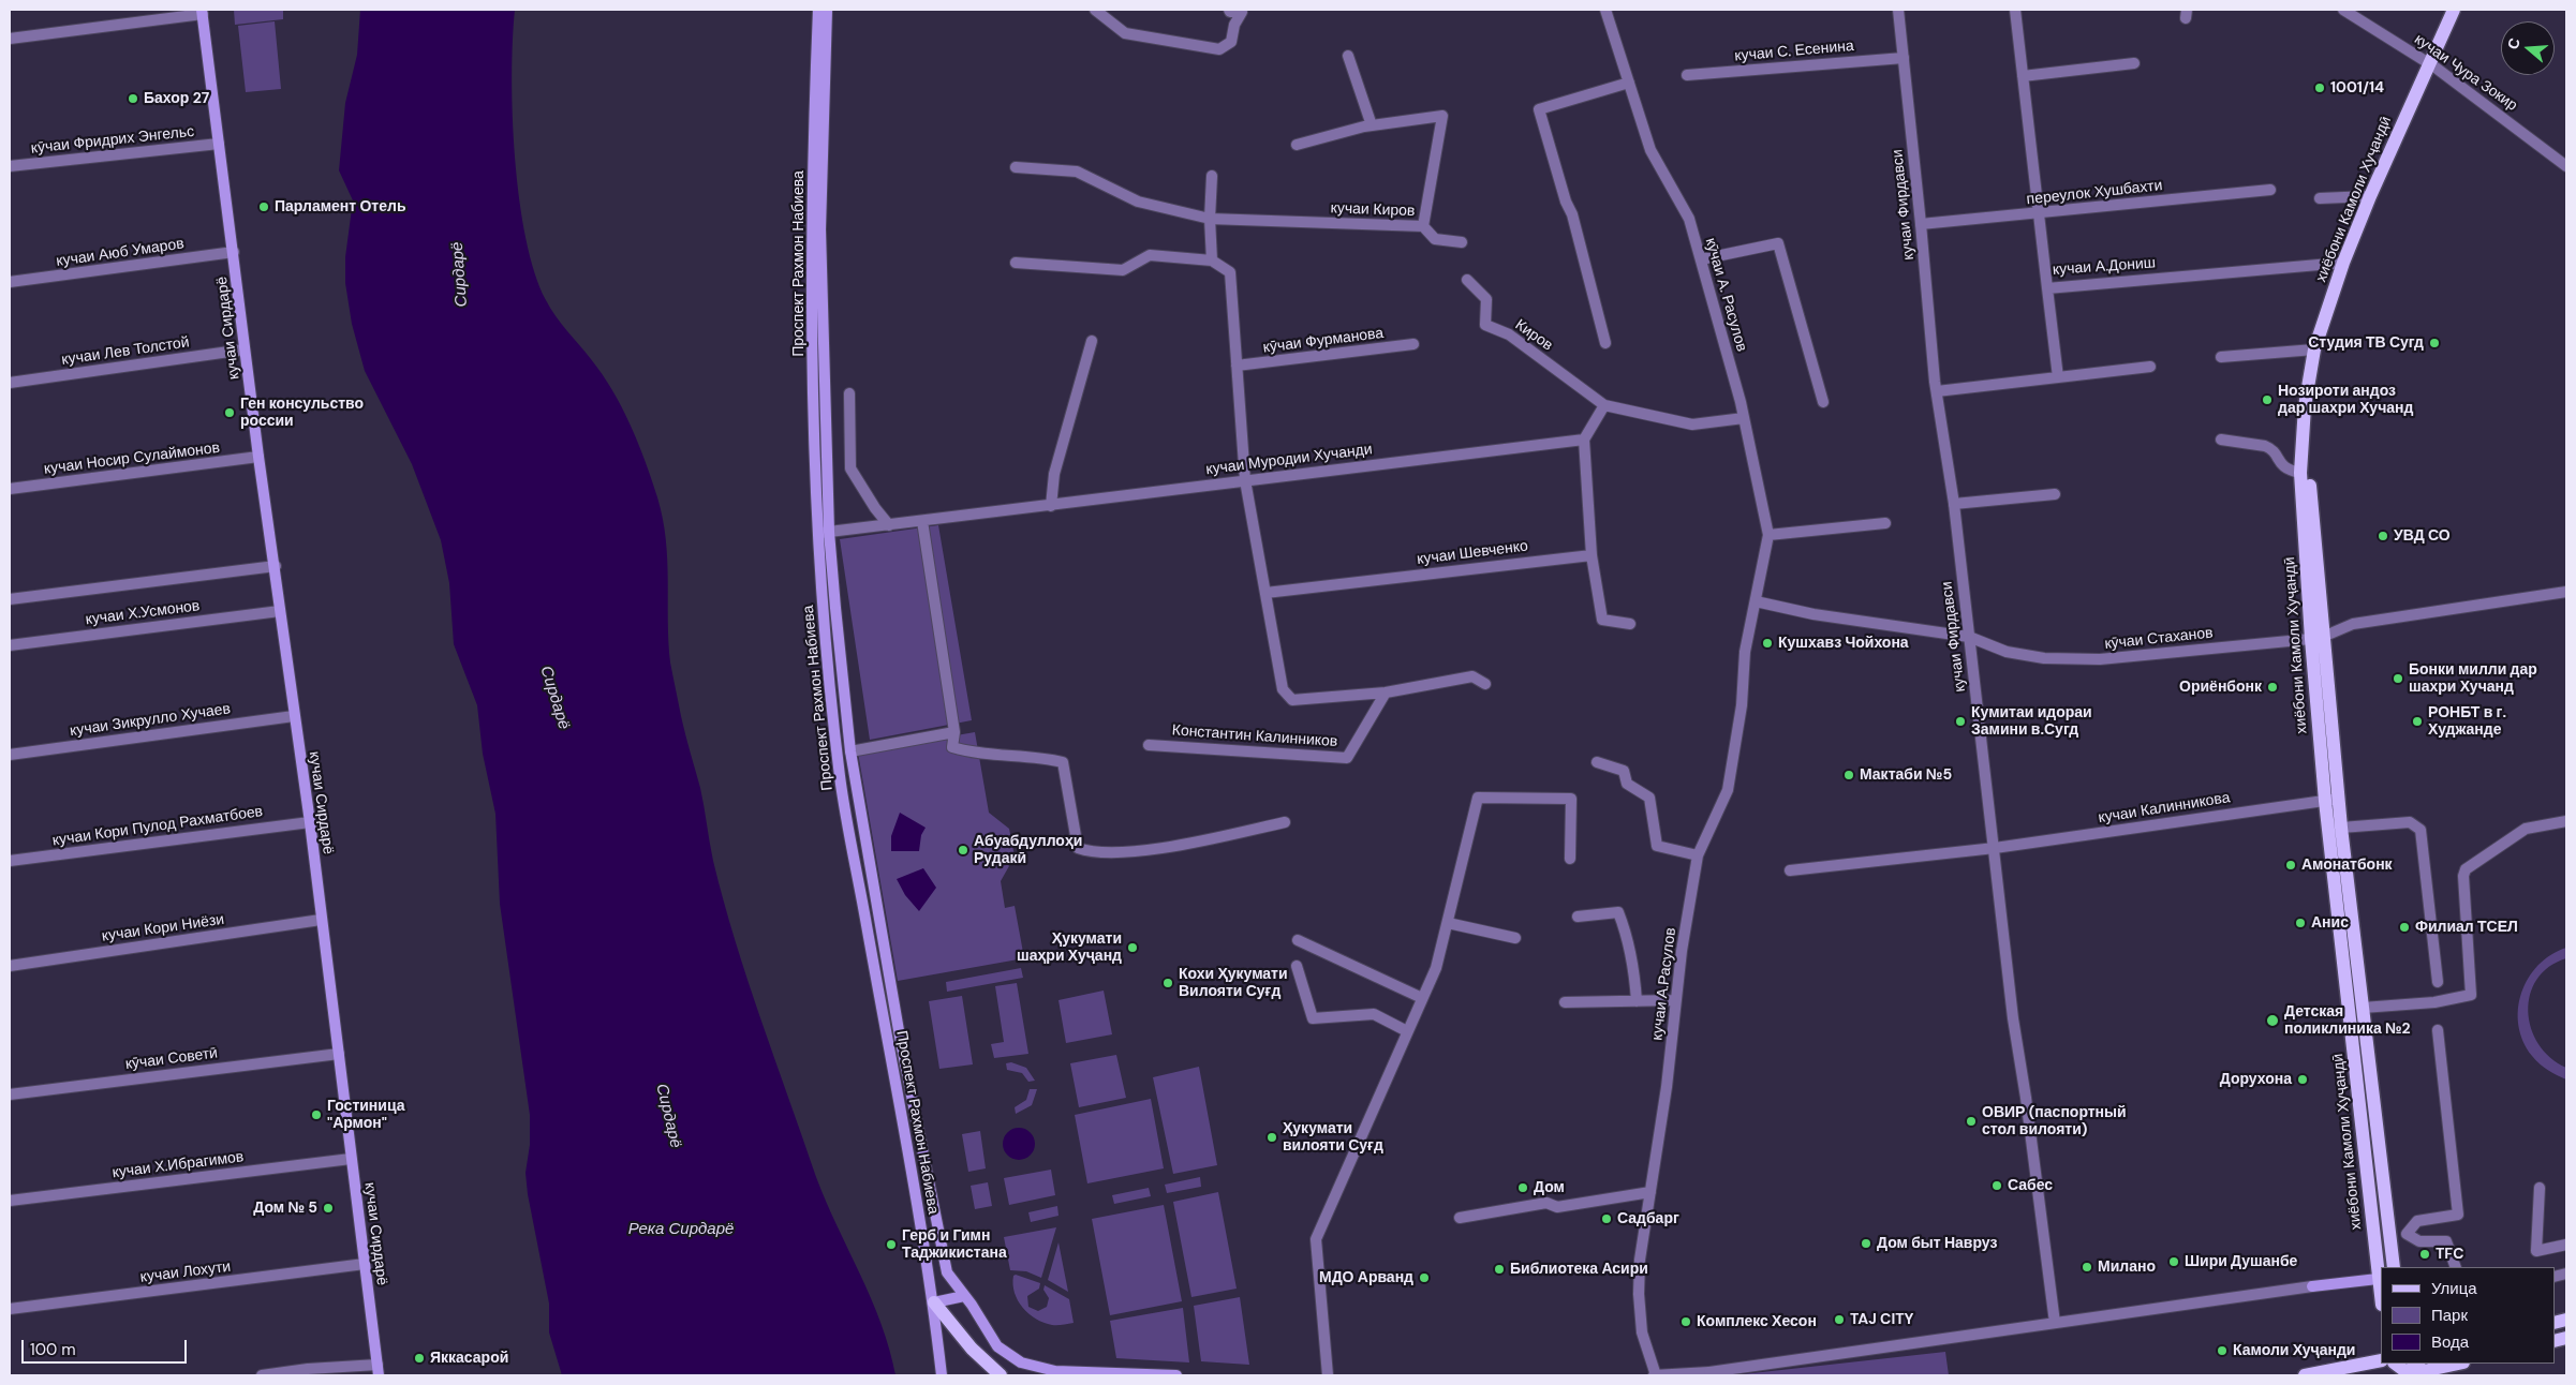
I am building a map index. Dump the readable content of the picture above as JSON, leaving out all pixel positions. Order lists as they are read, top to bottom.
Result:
{
  "streets": {
    "main road": ["хиёбони Камоли Хуҷандӣ", "Проспект Рахмон Набиева", "кучаи Сирдарё"],
    "street": [
      "кучаи С. Есенина",
      "кучаи Чура Зокир",
      "кӯчаи Фридрих Энгельс",
      "переулок Хушбахти",
      "кучаи Фирдавси",
      "кучаи Киров",
      "кучаи Аюб Умаров",
      "кучаи А.Дониш",
      "кӯчаи А. Расулов",
      "Киров",
      "кӯчаи Фурманова",
      "кучаи Лев Толстой",
      "кучаи Носир Сулаймонов",
      "кучаи Муродии Хучанди",
      "кучаи Шевченко",
      "кучаи Х.Усмонов",
      "кӯчаи Стаханов",
      "кучаи Зикрулло Хучаев",
      "Константин Калинников",
      "кучаи Калинникова",
      "кучаи Кори Пулод Рахматбоев",
      "кучаи Кори Ниёзи",
      "кучаи А.Расулов",
      "кӯчаи Советӣ",
      "кучаи Х.Ибрагимов",
      "кучаи Лохути"
    ]
  },
  "crossings": [
    ["кучаи С. Есенина", "кучаи Фирдавси"],
    ["кучаи Чура Зокир", "хиёбони Камоли Хуҷандӣ"],
    ["кӯчаи Фридрих Энгельс", "кучаи Сирдарё"],
    ["переулок Хушбахти", "кучаи Фирдавси"],
    ["переулок Хушбахти", "кучаи А.Дониш"],
    ["хиёбони Камоли Хуҷандӣ", "кучаи А.Дониш"],
    ["хиёбони Камоли Хуҷандӣ", "кӯчаи Стаханов"],
    ["хиёбони Камоли Хуҷандӣ", "кучаи Калинникова"],
    ["кучаи Фирдавси", "кӯчаи Стаханов"],
    ["кучаи Фирдавси", "кучаи Калинникова"],
    ["кучаи Аюб Умаров", "кучаи Сирдарё"],
    ["Проспект Рахмон Набиева", "кучаи Муродии Хучанди"],
    ["кӯчаи А. Расулов", "кӯчаи Стаханов"],
    ["кӯчаи А. Расулов", "кучаи А.Расулов"],
    ["кучаи Сирдарё", "кучаи Лев Толстой"],
    ["кучаи Сирдарё", "кучаи Носир Сулаймонов"],
    ["кучаи Сирдарё", "кучаи Х.Усмонов"],
    ["кучаи Сирдарё", "кучаи Зикрулло Хучаев"],
    ["кучаи Сирдарё", "кучаи Кори Пулод Рахматбоев"],
    ["кучаи Сирдарё", "кучаи Кори Ниёзи"],
    ["кучаи Сирдарё", "кӯчаи Советӣ"],
    ["кучаи Сирдарё", "кучаи Х.Ибрагимов"],
    ["кучаи Сирдарё", "кучаи Лохути"],
    ["кӯчаи Стаханов", "кучаи А.Расулов"]
  ],
  "water": ["Сирдарё", "Река Сирдарё"],
  "places": [
    "1001/14",
    "Бахор 27",
    "Парламент Отель",
    "Студия ТВ Сугд",
    "Нозироти андоз дар шахри Хучанд",
    "Ген консульство россии",
    "УВД СО",
    "Кушхавз Чойхона",
    "Бонки милли дар шахри Хучанд",
    "Ориёнбонк",
    "Кумитаи идораи Замини в.Сугд",
    "РОНБТ в г. Худжанде",
    "Мактаби №5",
    "Абуабдуллоҳи Рудакӣ",
    "Амонатбонк",
    "Анис",
    "Филиал ТСЕЛ",
    "Ҳукумати шаҳри Хуҷанд",
    "Кохи Ҳукумати Вилояти Суғд",
    "Детская поликлиника №2",
    "Дорухона",
    "Гостиница \"Армон\"",
    "ОВИР (паспортный стол вилояти)",
    "Ҳукумати вилояти Суғд",
    "Сабес",
    "Дом",
    "Дом № 5",
    "Садбарг",
    "Дом быт Навруз",
    "Герб и Гимн Таджикистана",
    "TFC",
    "Шири Душанбе",
    "Милано",
    "Библиотека Асири",
    "МДО Арванд",
    "TAJ CITY",
    "Комплекс Хесон",
    "Камоли Хуҷанди",
    "Яккасарой"
  ],
  "legend": ["Улица", "Парк", "Вода"],
  "scale_bar": "100 m",
  "north": "left"
}
